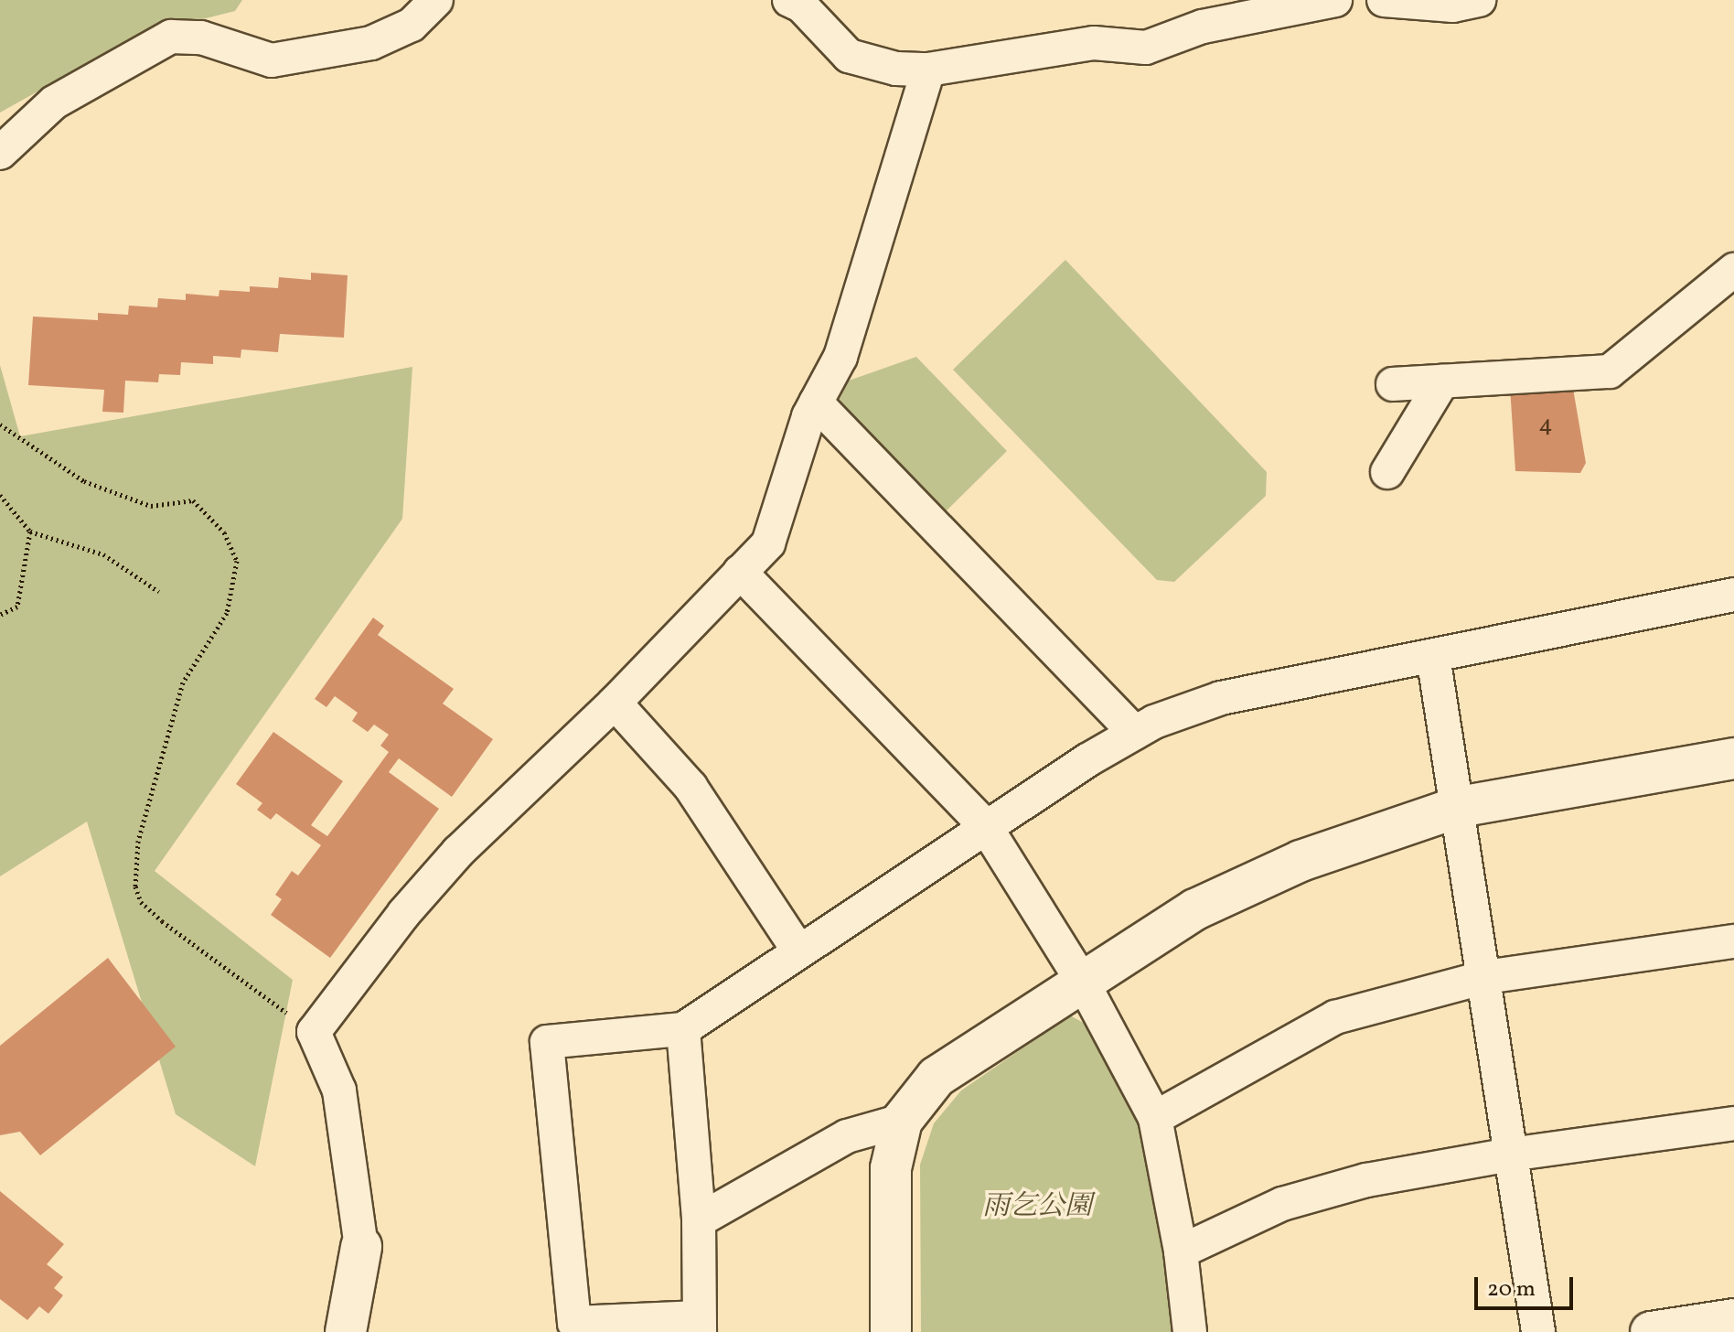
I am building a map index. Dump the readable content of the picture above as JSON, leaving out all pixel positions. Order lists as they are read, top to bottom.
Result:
{
  "parks": ["雨乞公園"],
  "house_numbers": ["4"],
  "scale_bar": "20 m"
}
